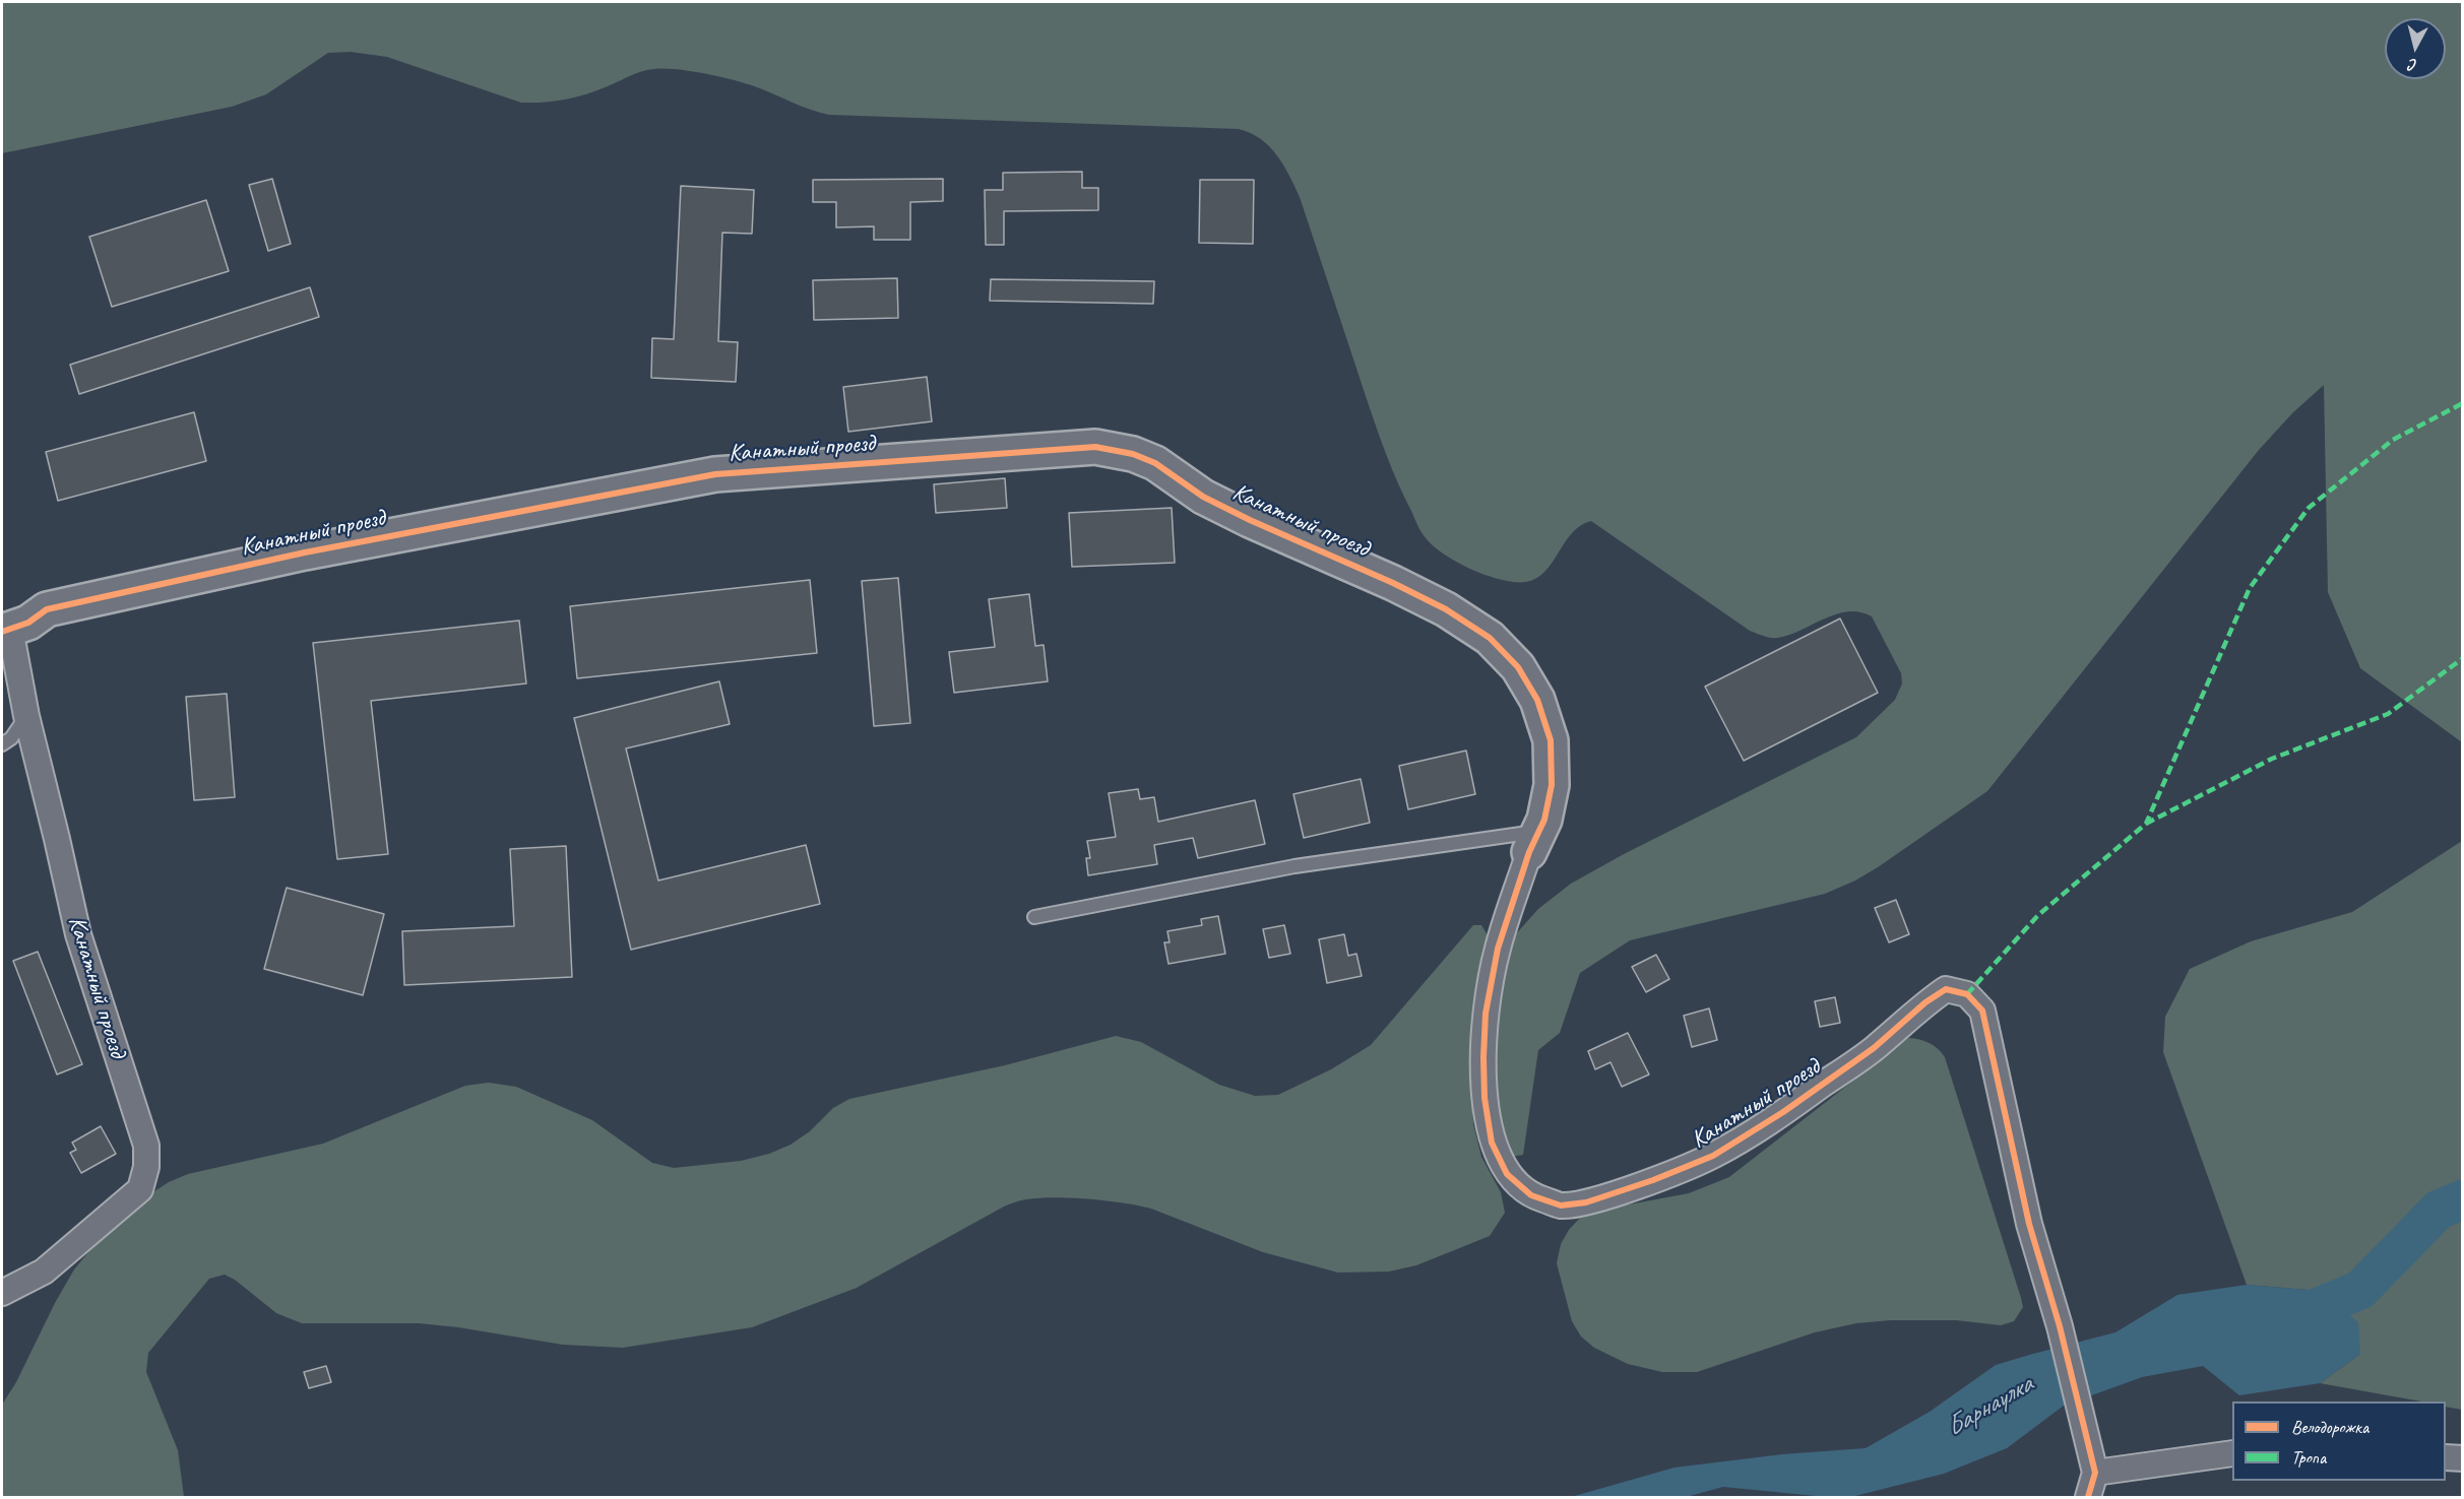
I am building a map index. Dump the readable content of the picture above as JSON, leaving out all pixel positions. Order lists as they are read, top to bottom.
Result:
{
  "streets": {
    "street": ["Канатный проезд"]
  },
  "water": ["Барнаулка"],
  "legend": ["Велодорожка", "Тропа"],
  "north": "bottom"
}
